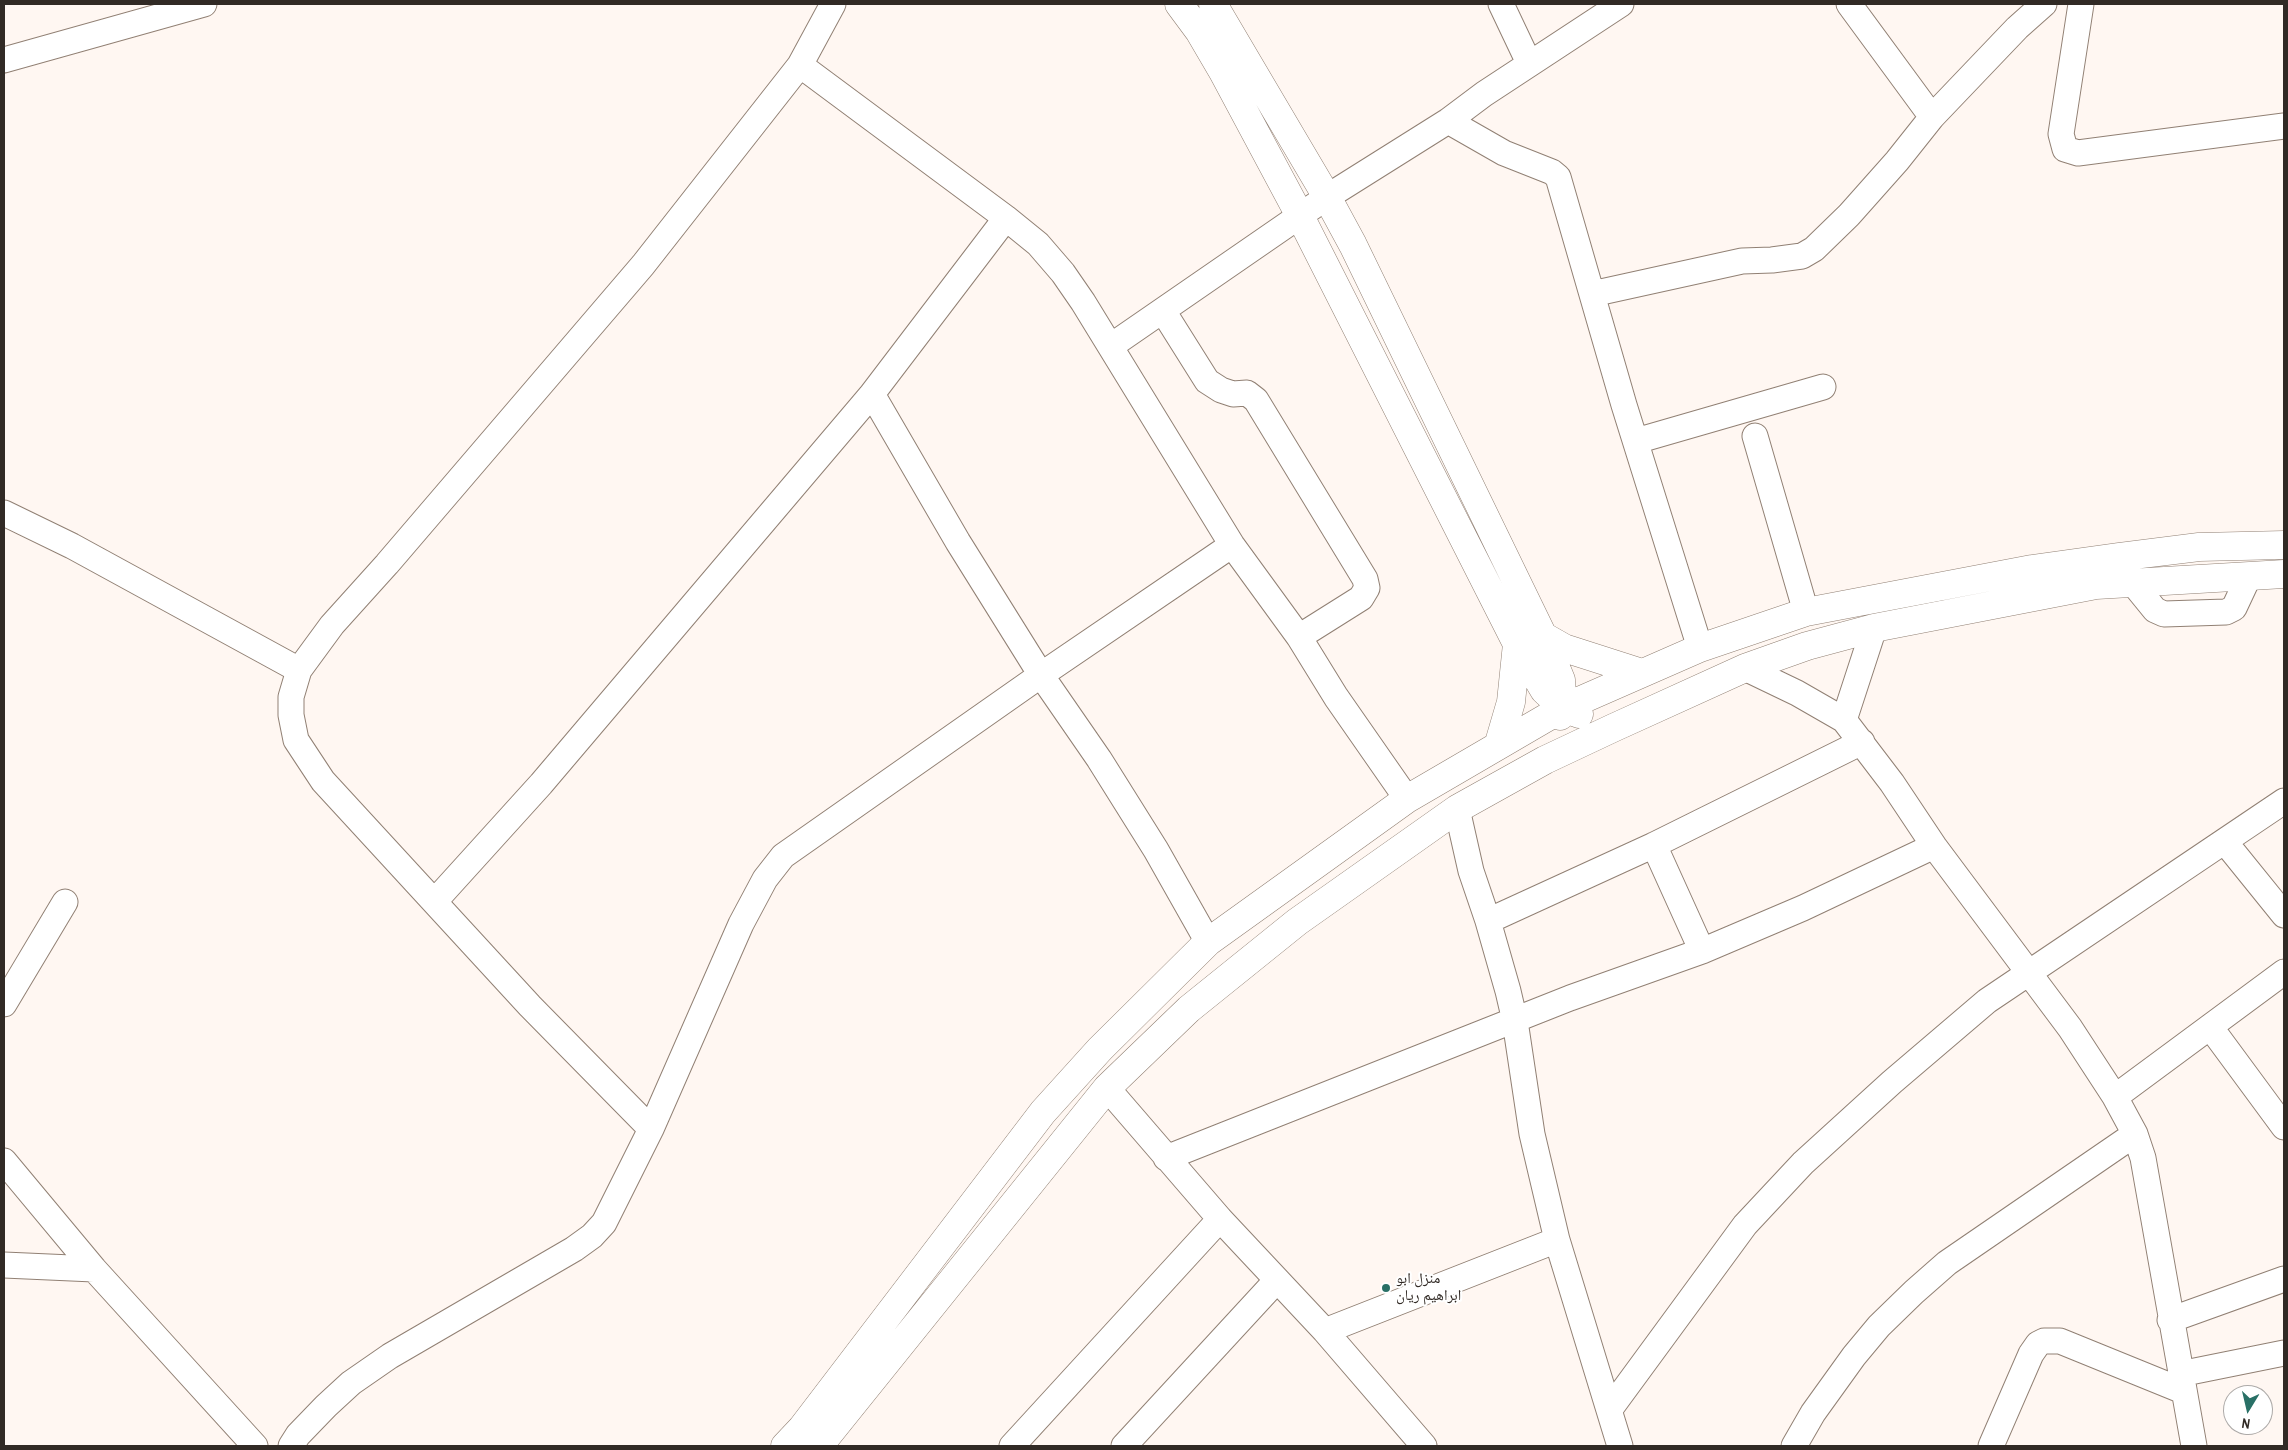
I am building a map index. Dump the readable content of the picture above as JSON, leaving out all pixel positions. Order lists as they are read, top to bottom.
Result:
{
  "places": ["منزل ابو ابراهيم ريان"],
  "north": "bottom"
}
